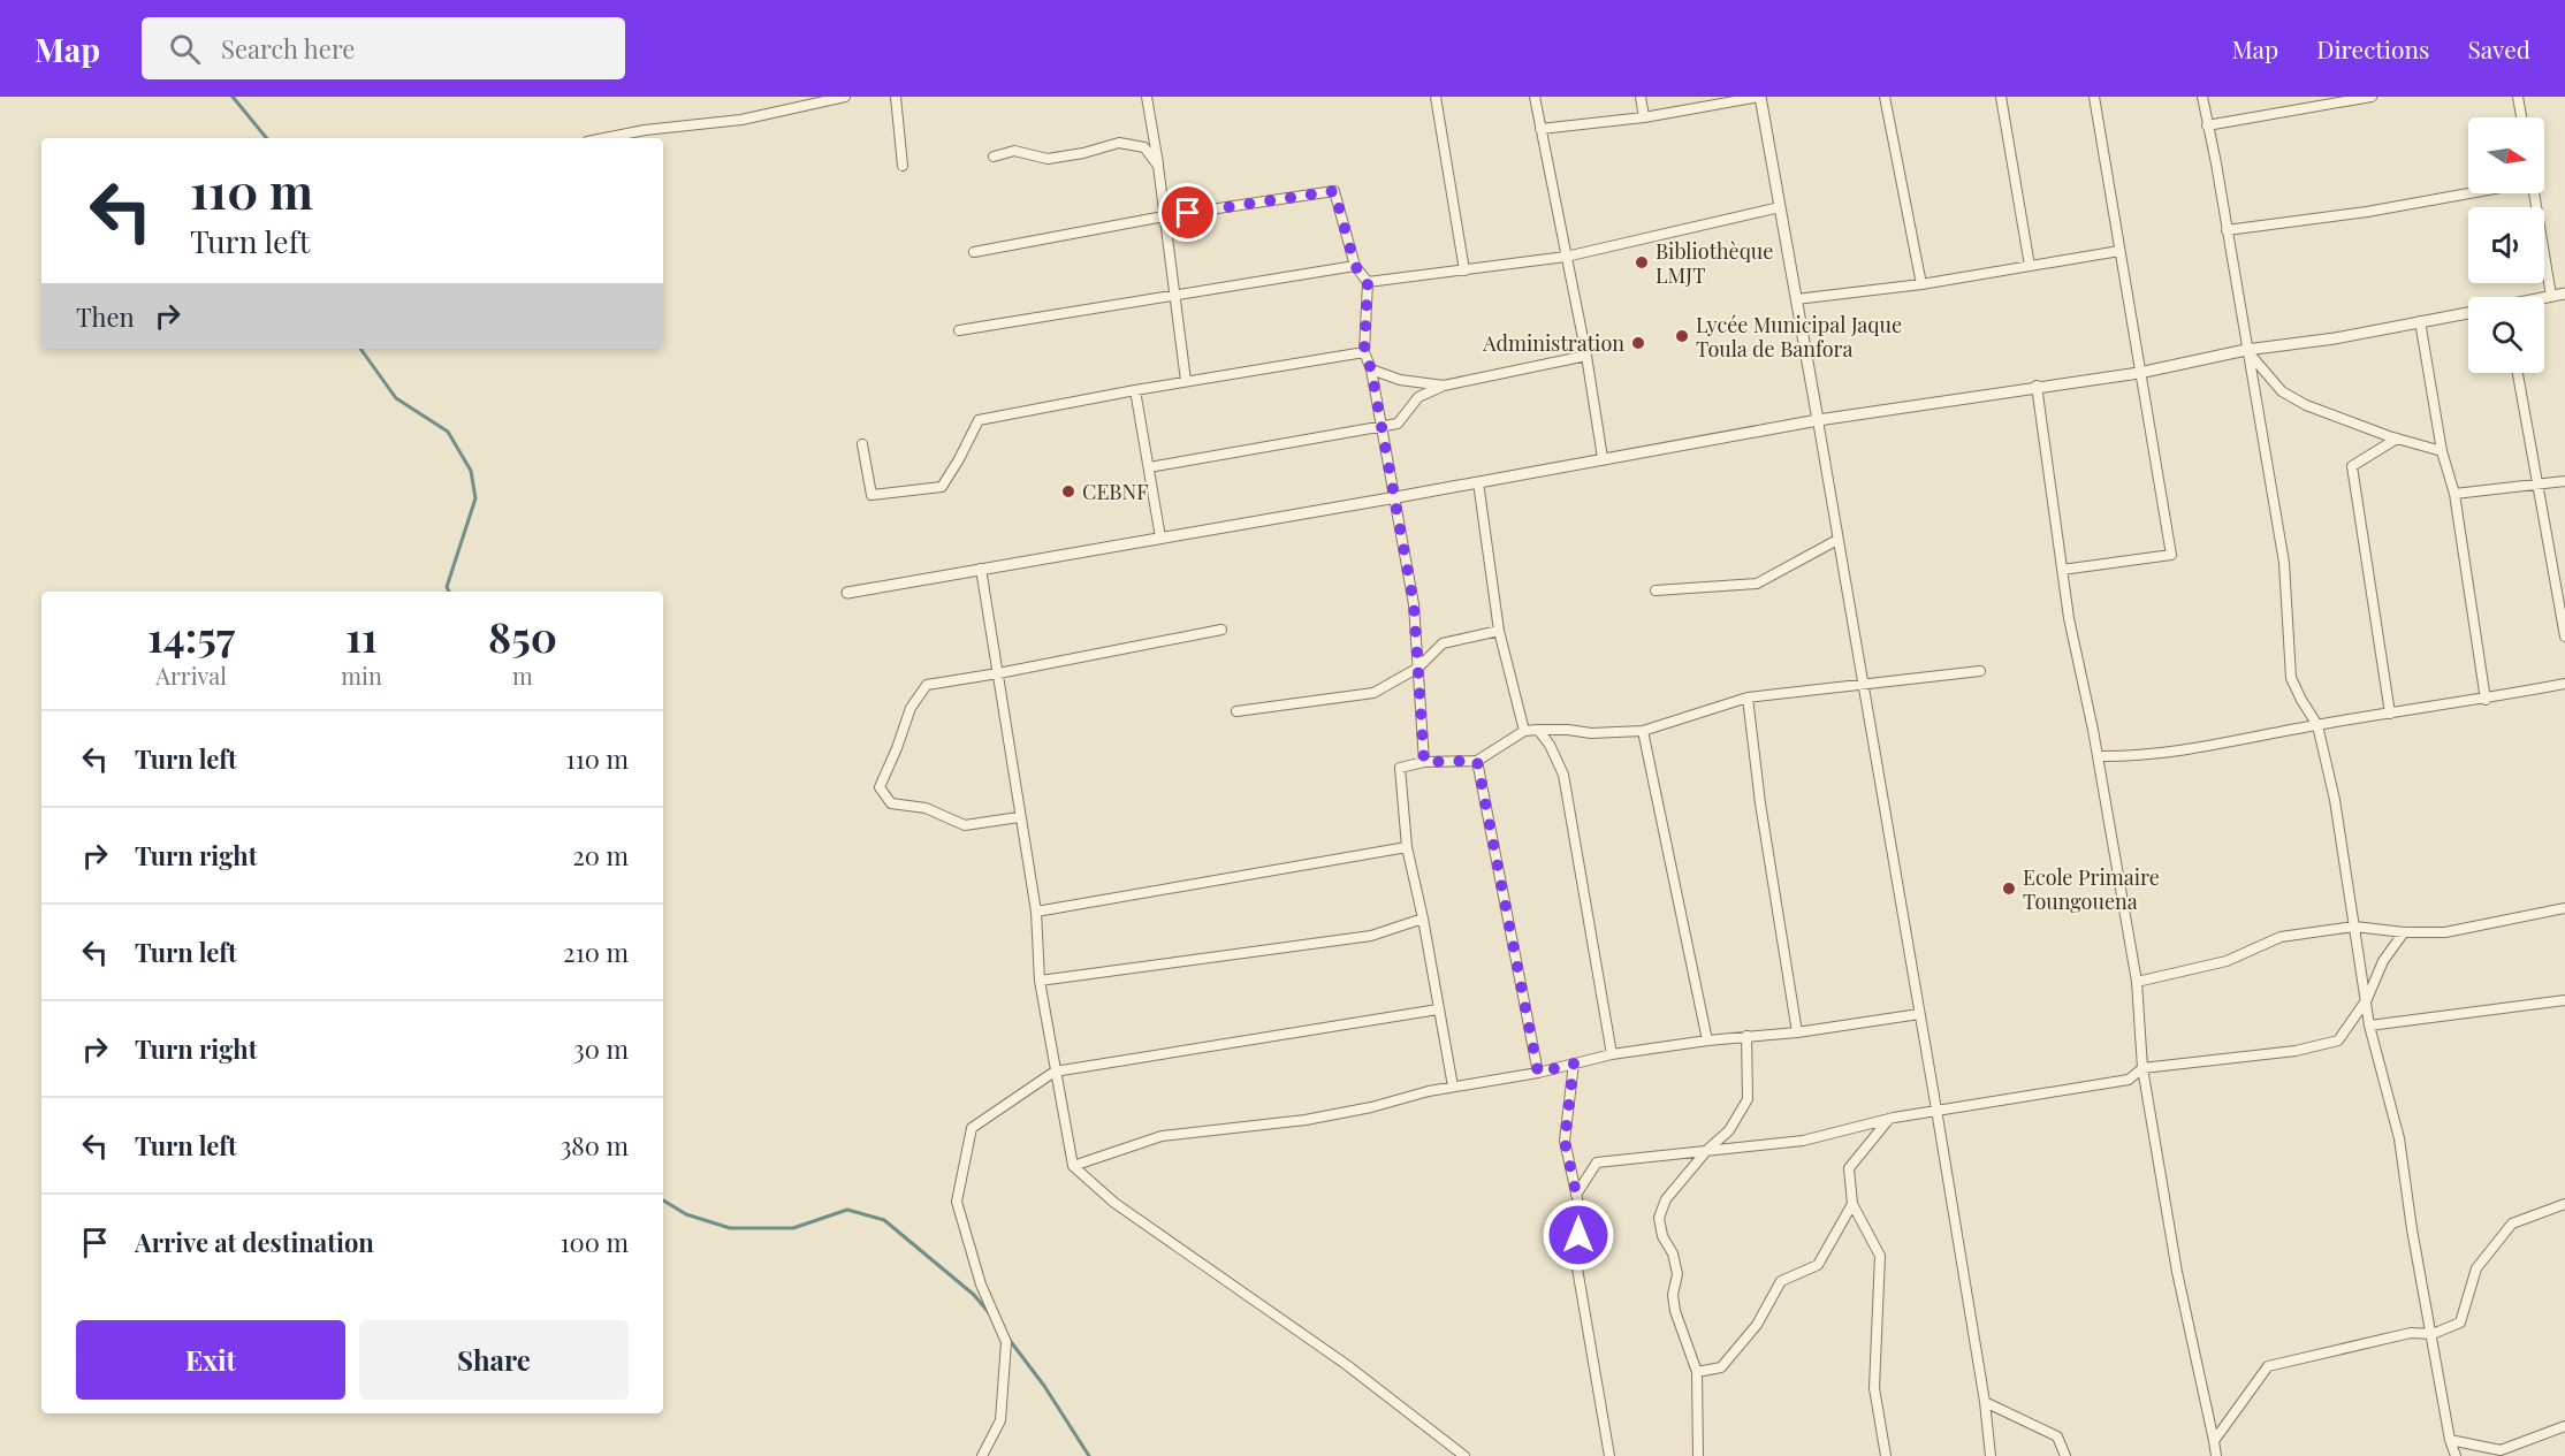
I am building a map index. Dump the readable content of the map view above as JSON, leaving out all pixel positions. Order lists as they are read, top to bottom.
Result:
{
  "places": [
    "Bibliothèque LMJT",
    "Lycée Municipal Jaque Toula de Banfora",
    "Administration",
    "CEBNF",
    "Ecole Primaire Toungouena"
  ],
  "north": "right",
  "page": {
    "header": "Map",
    "search": "Search here",
    "nav": ["Map", "Directions", "Saved"],
    "turn": ["110 m", "Turn left"],
    "then": "Then",
    "eta": [
      "14:57",
      "Arrival",
      "11",
      "min",
      "850",
      "m"
    ],
    "list": [
      {
        "name": "Turn left",
        "value": "110 m"
      },
      {
        "name": "Turn right",
        "value": "20 m"
      },
      {
        "name": "Turn left",
        "value": "210 m"
      },
      {
        "name": "Turn right",
        "value": "30 m"
      },
      {
        "name": "Turn left",
        "value": "380 m"
      },
      {
        "name": "Arrive at destination",
        "value": "100 m"
      }
    ],
    "buttons": ["Exit", "Share"]
  }
}
